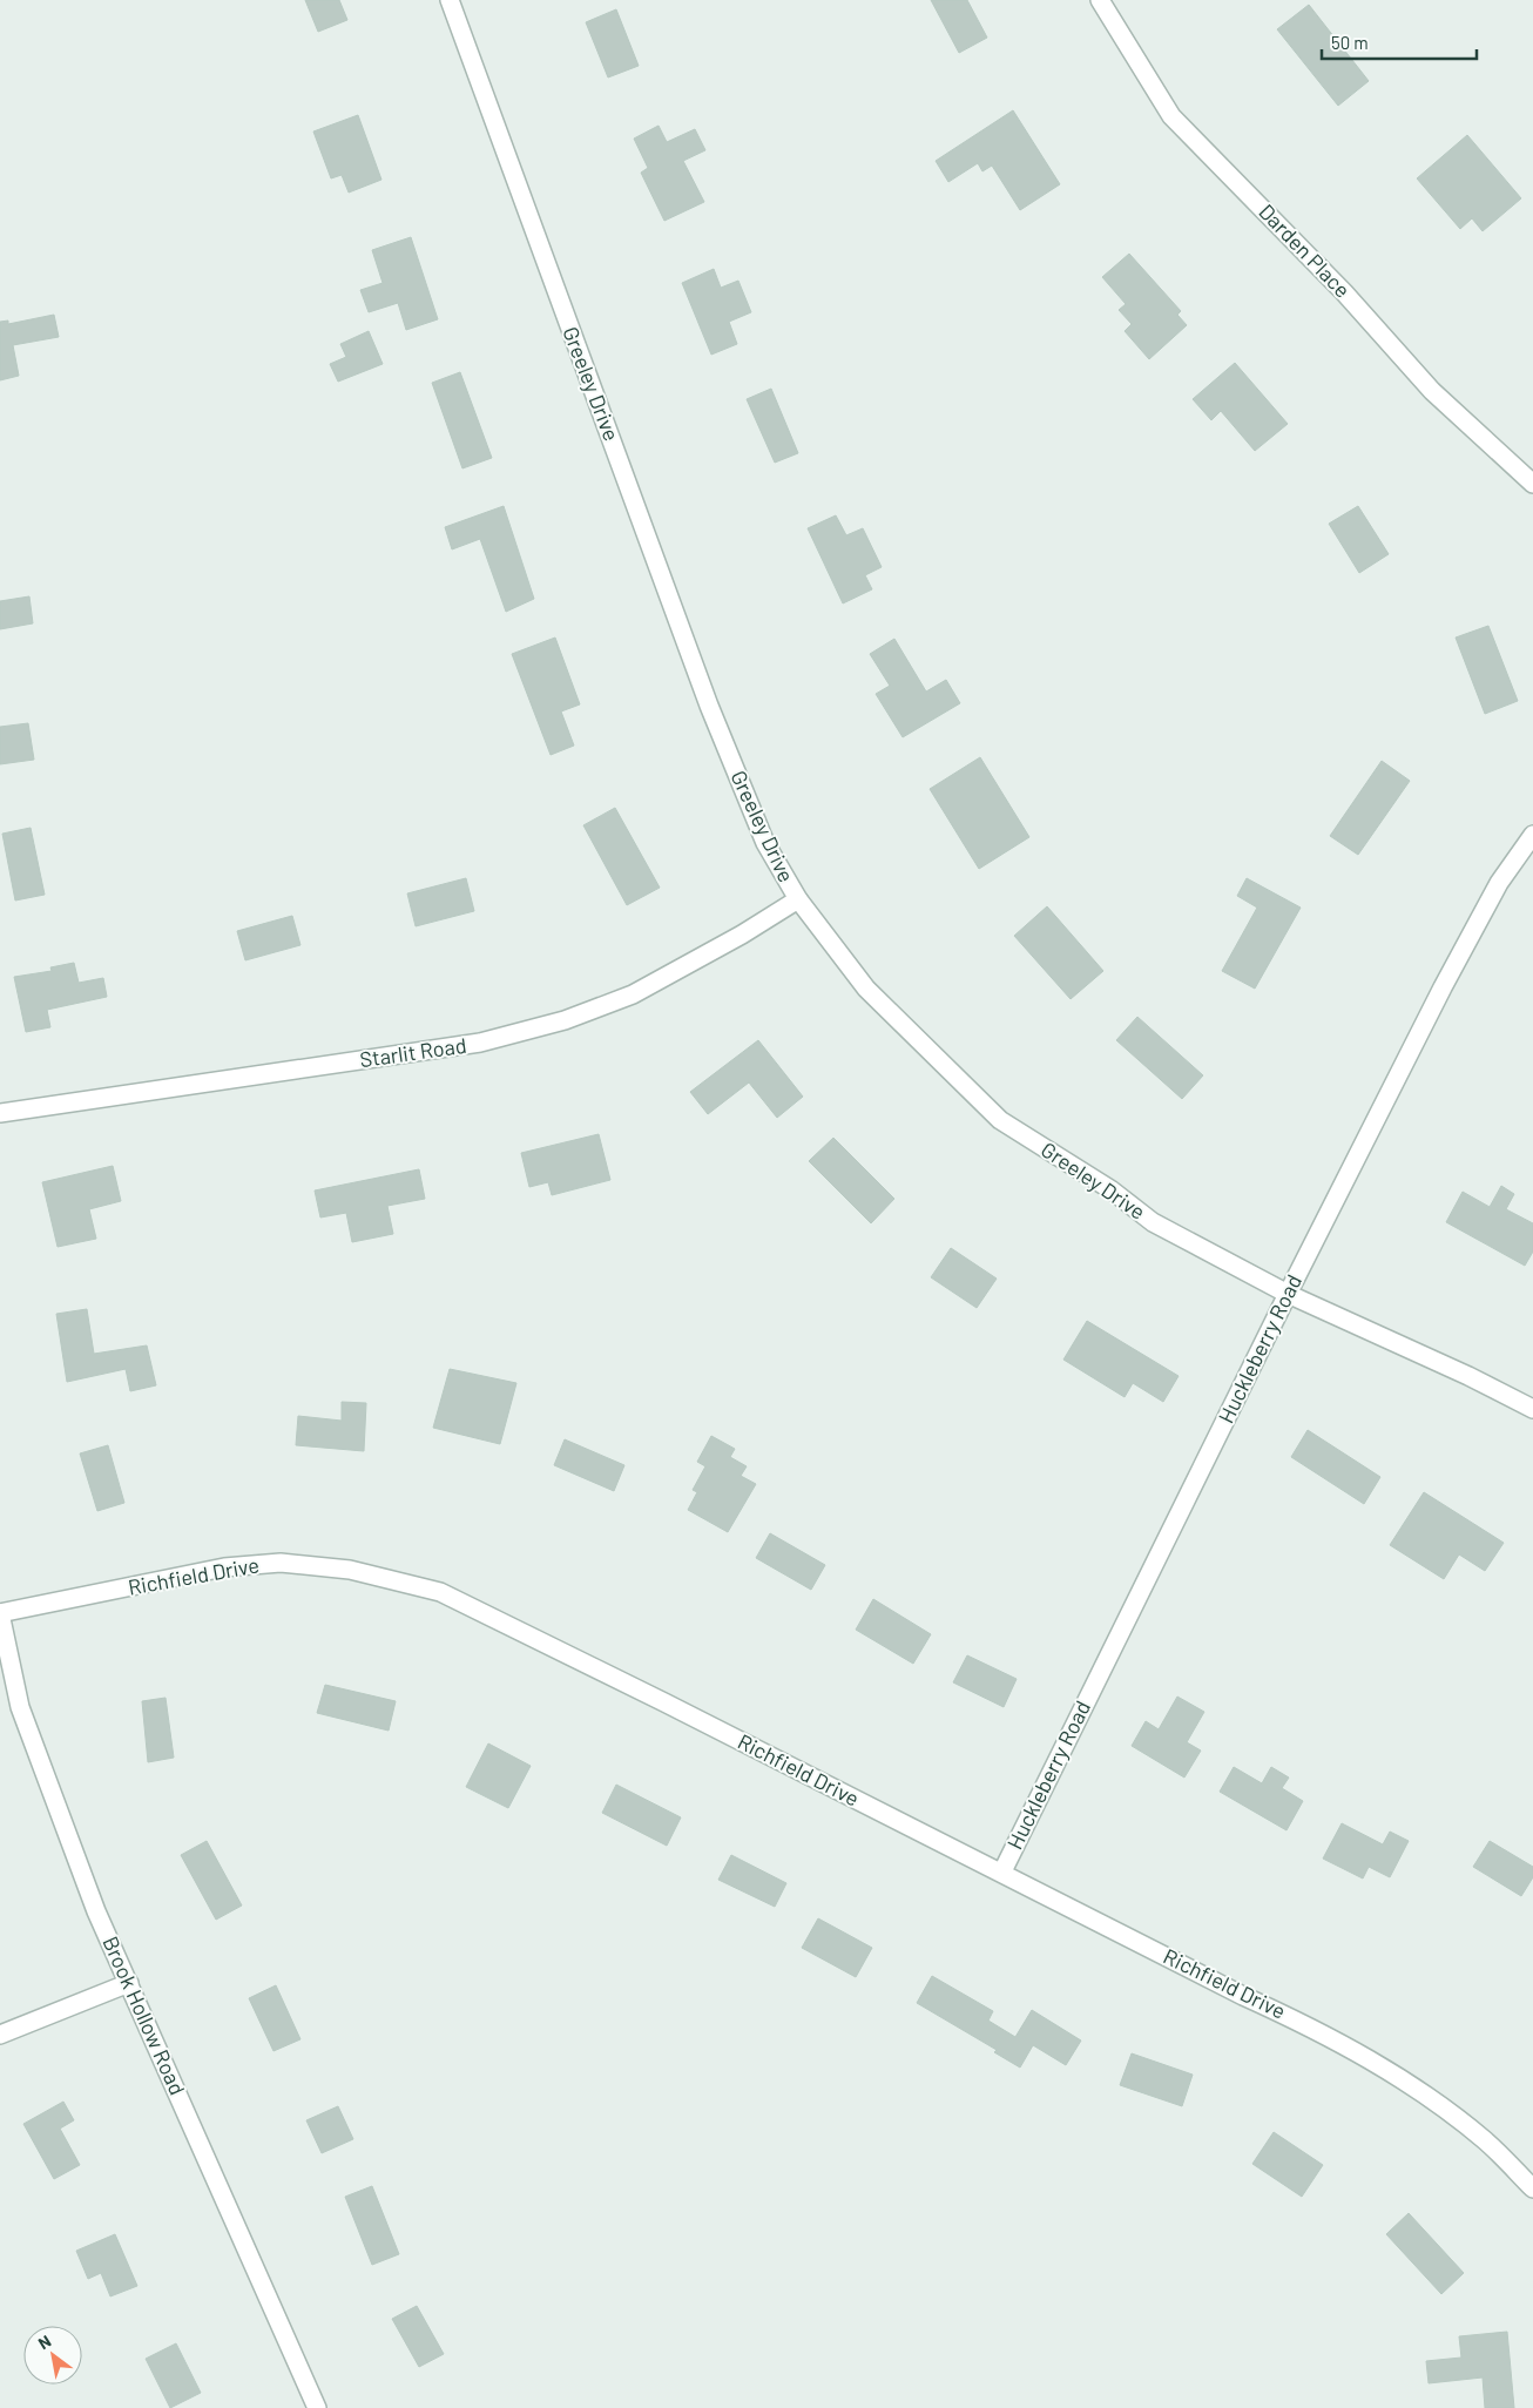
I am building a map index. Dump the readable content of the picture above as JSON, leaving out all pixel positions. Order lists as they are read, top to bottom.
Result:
{
  "streets": {
    "street": [
      "Darden Place",
      "Greeley Drive",
      "Starlit Road",
      "Huckleberry Road",
      "Richfield Drive",
      "Brook Hollow Road"
    ]
  },
  "crossings": [
    ["Greeley Drive", "Starlit Road"],
    ["Greeley Drive", "Huckleberry Road"],
    ["Huckleberry Road", "Richfield Drive"],
    ["Richfield Drive", "Brook Hollow Road"]
  ],
  "scale_bar": "50 m",
  "north": "top left"
}
